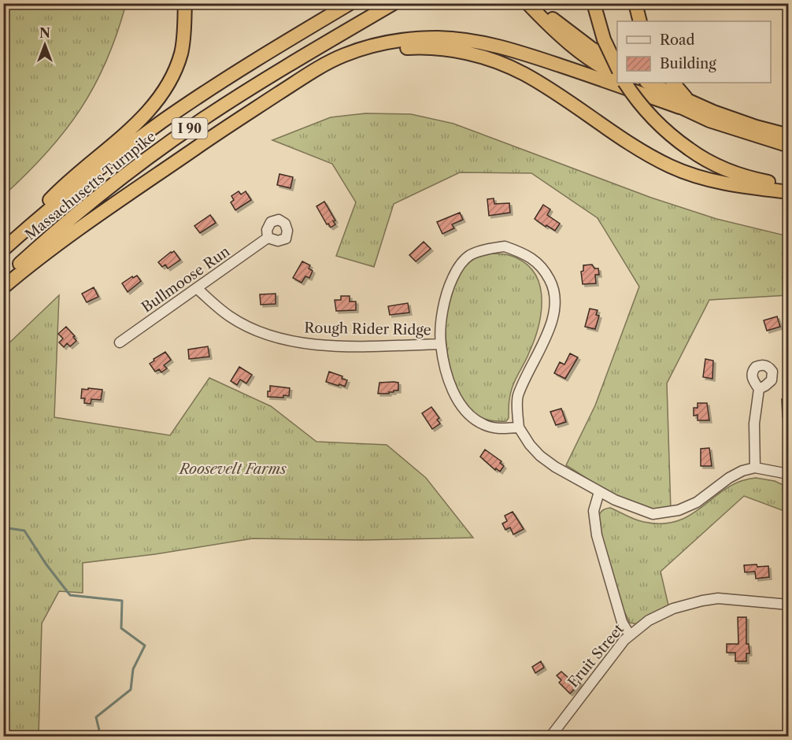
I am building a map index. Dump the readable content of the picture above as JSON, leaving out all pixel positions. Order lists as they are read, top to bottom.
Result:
{
  "streets": {
    "highway": ["I 90", "Massachusetts Turnpike"],
    "street": ["Bullmoose Run", "Rough Rider Ridge", "Fruit Street"]
  },
  "crossings": [
    ["Bullmoose Run", "Rough Rider Ridge"]
  ],
  "parks": ["Roosevelt Farms"],
  "legend": ["Road", "Building"],
  "north": "top"
}
